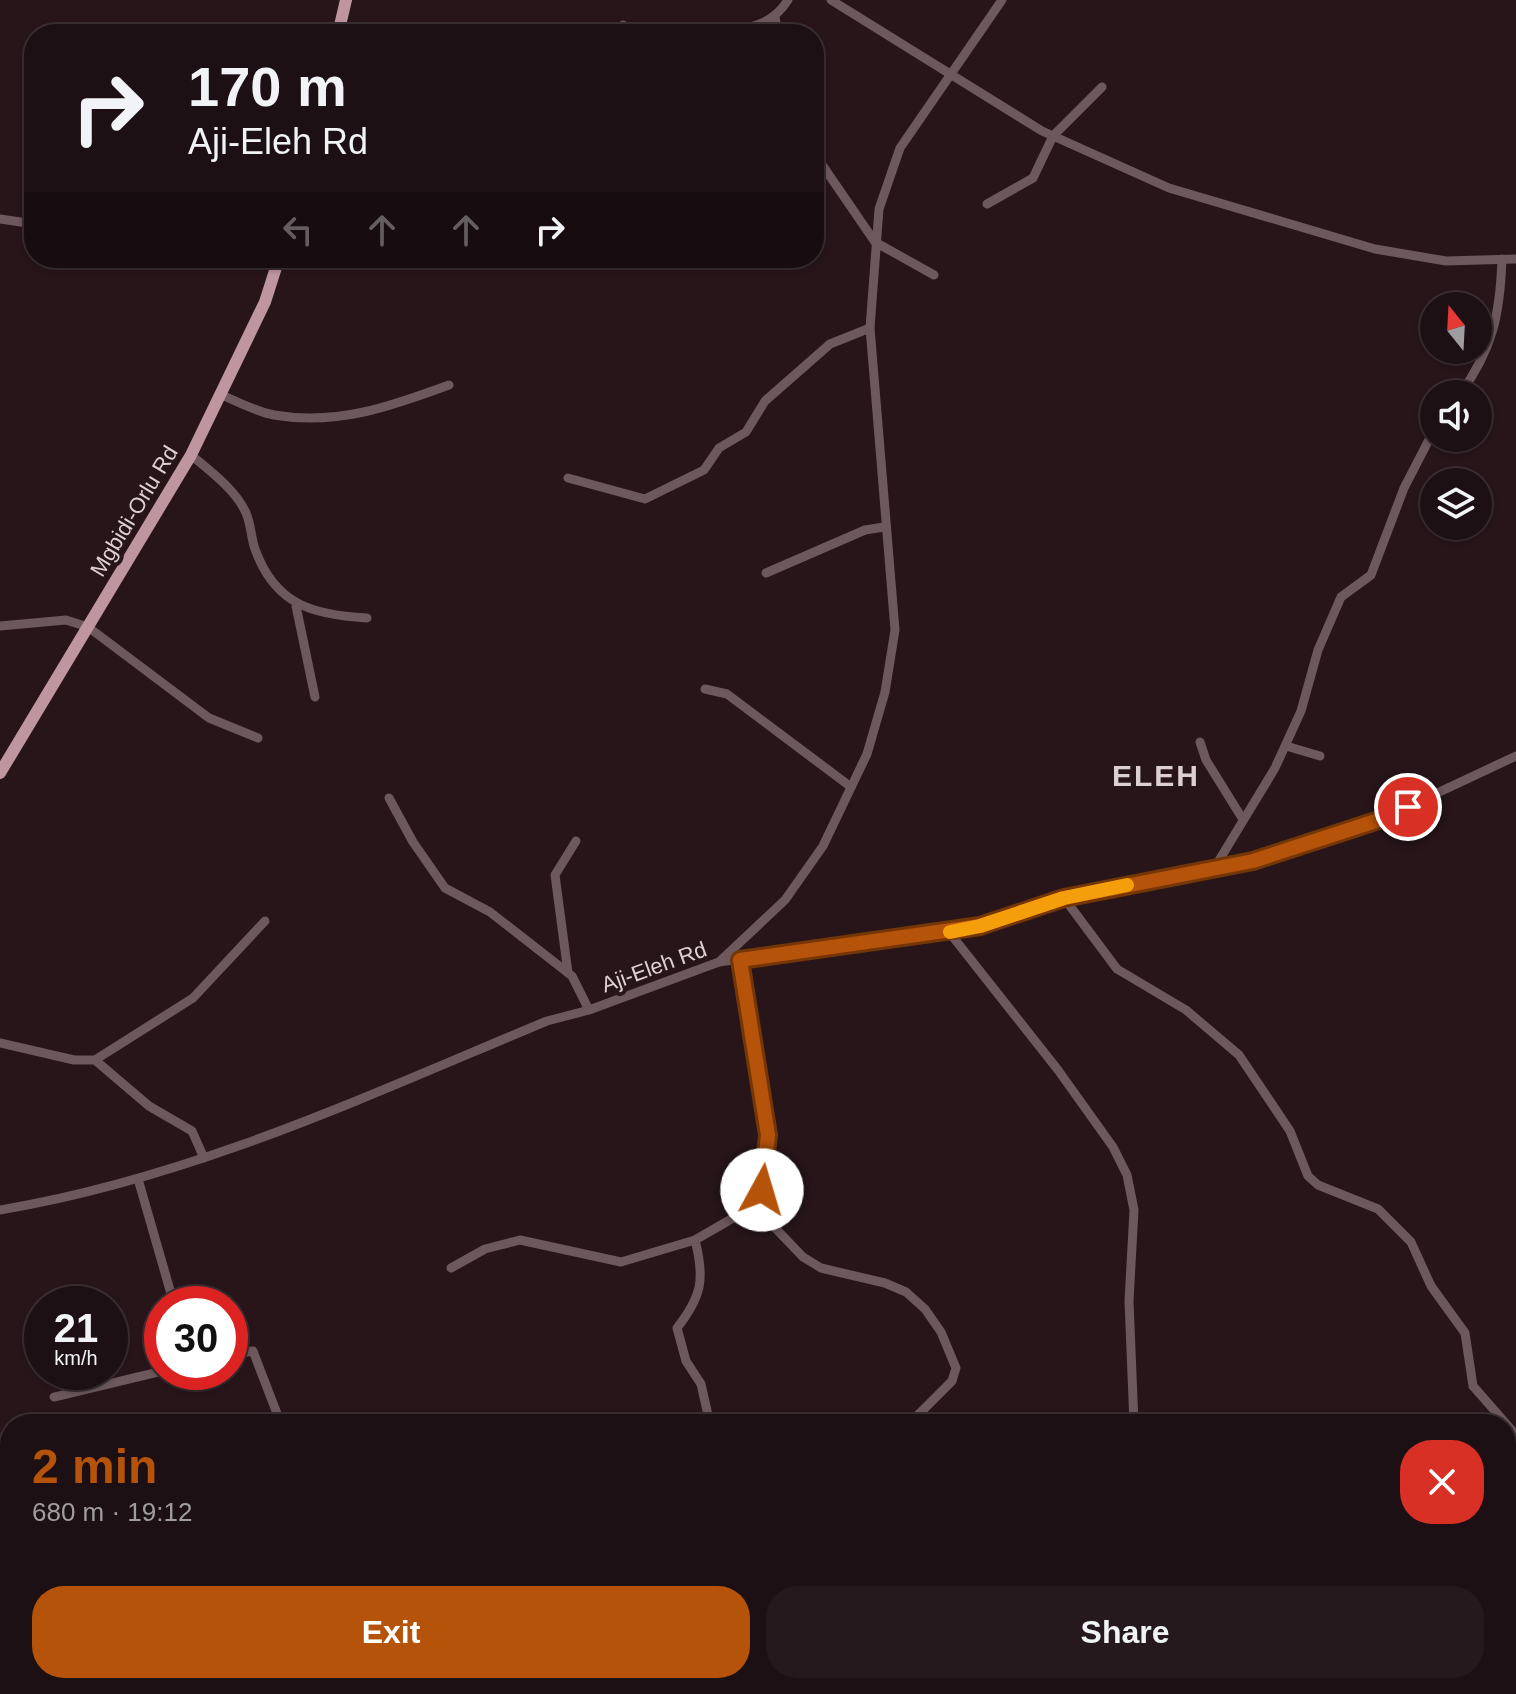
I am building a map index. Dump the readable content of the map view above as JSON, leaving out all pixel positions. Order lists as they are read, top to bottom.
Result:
{
  "streets": {
    "main road": ["Mgbidi-Orlu Rd"],
    "street": ["Aji-Eleh Rd"]
  },
  "districts": ["ELEH"],
  "north": "top",
  "page": {
    "turn": ["170 m", "Aji-Eleh Rd"],
    "speed": "21 km/h",
    "limit": "30",
    "heading": ["2 min", "680 m · 19:12"],
    "buttons": ["Exit", "Share"]
  }
}
